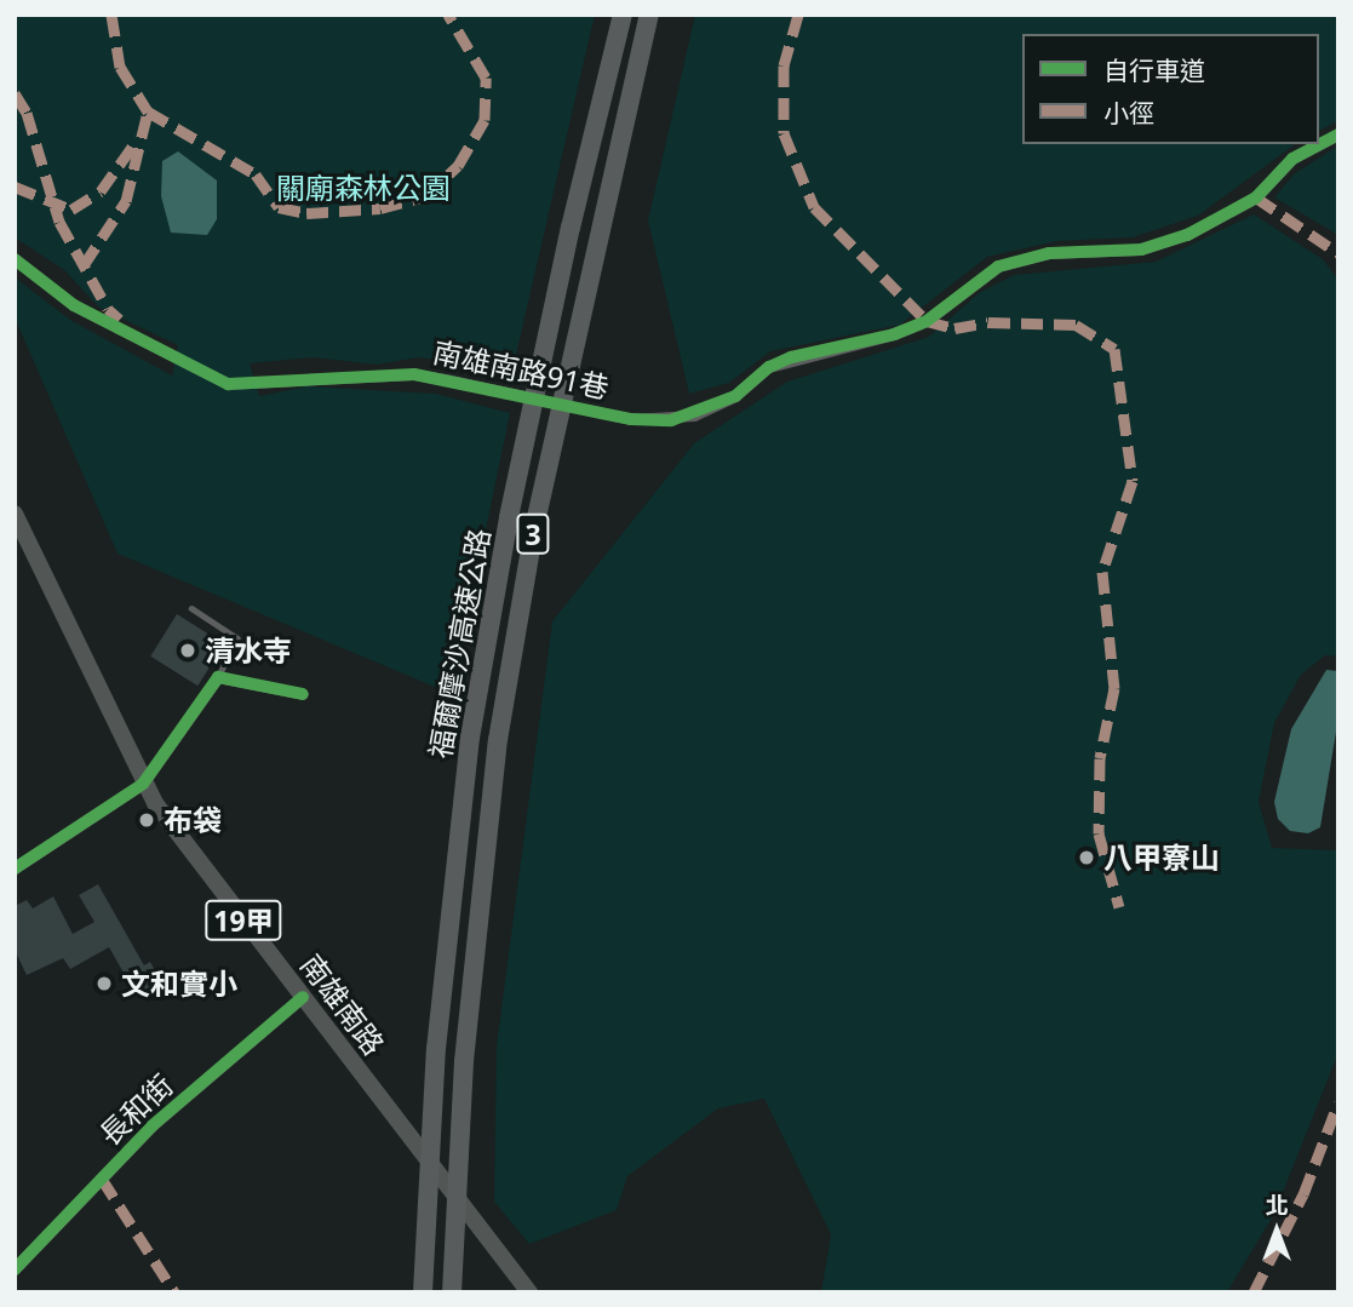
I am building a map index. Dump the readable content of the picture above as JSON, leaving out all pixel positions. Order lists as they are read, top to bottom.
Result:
{
  "streets": {
    "highway": ["3", "福爾摩沙高速公路"],
    "main road": ["19甲", "南雄南路"],
    "street": ["南雄南路91巷", "長和街"]
  },
  "crossings": [
    ["南雄南路", "長和街"]
  ],
  "parks": ["關廟森林公園"],
  "places": [
    "清水寺",
    "布袋",
    "八甲寮山",
    "文和實小"
  ],
  "legend": ["自行車道", "小徑"],
  "north": "top"
}
